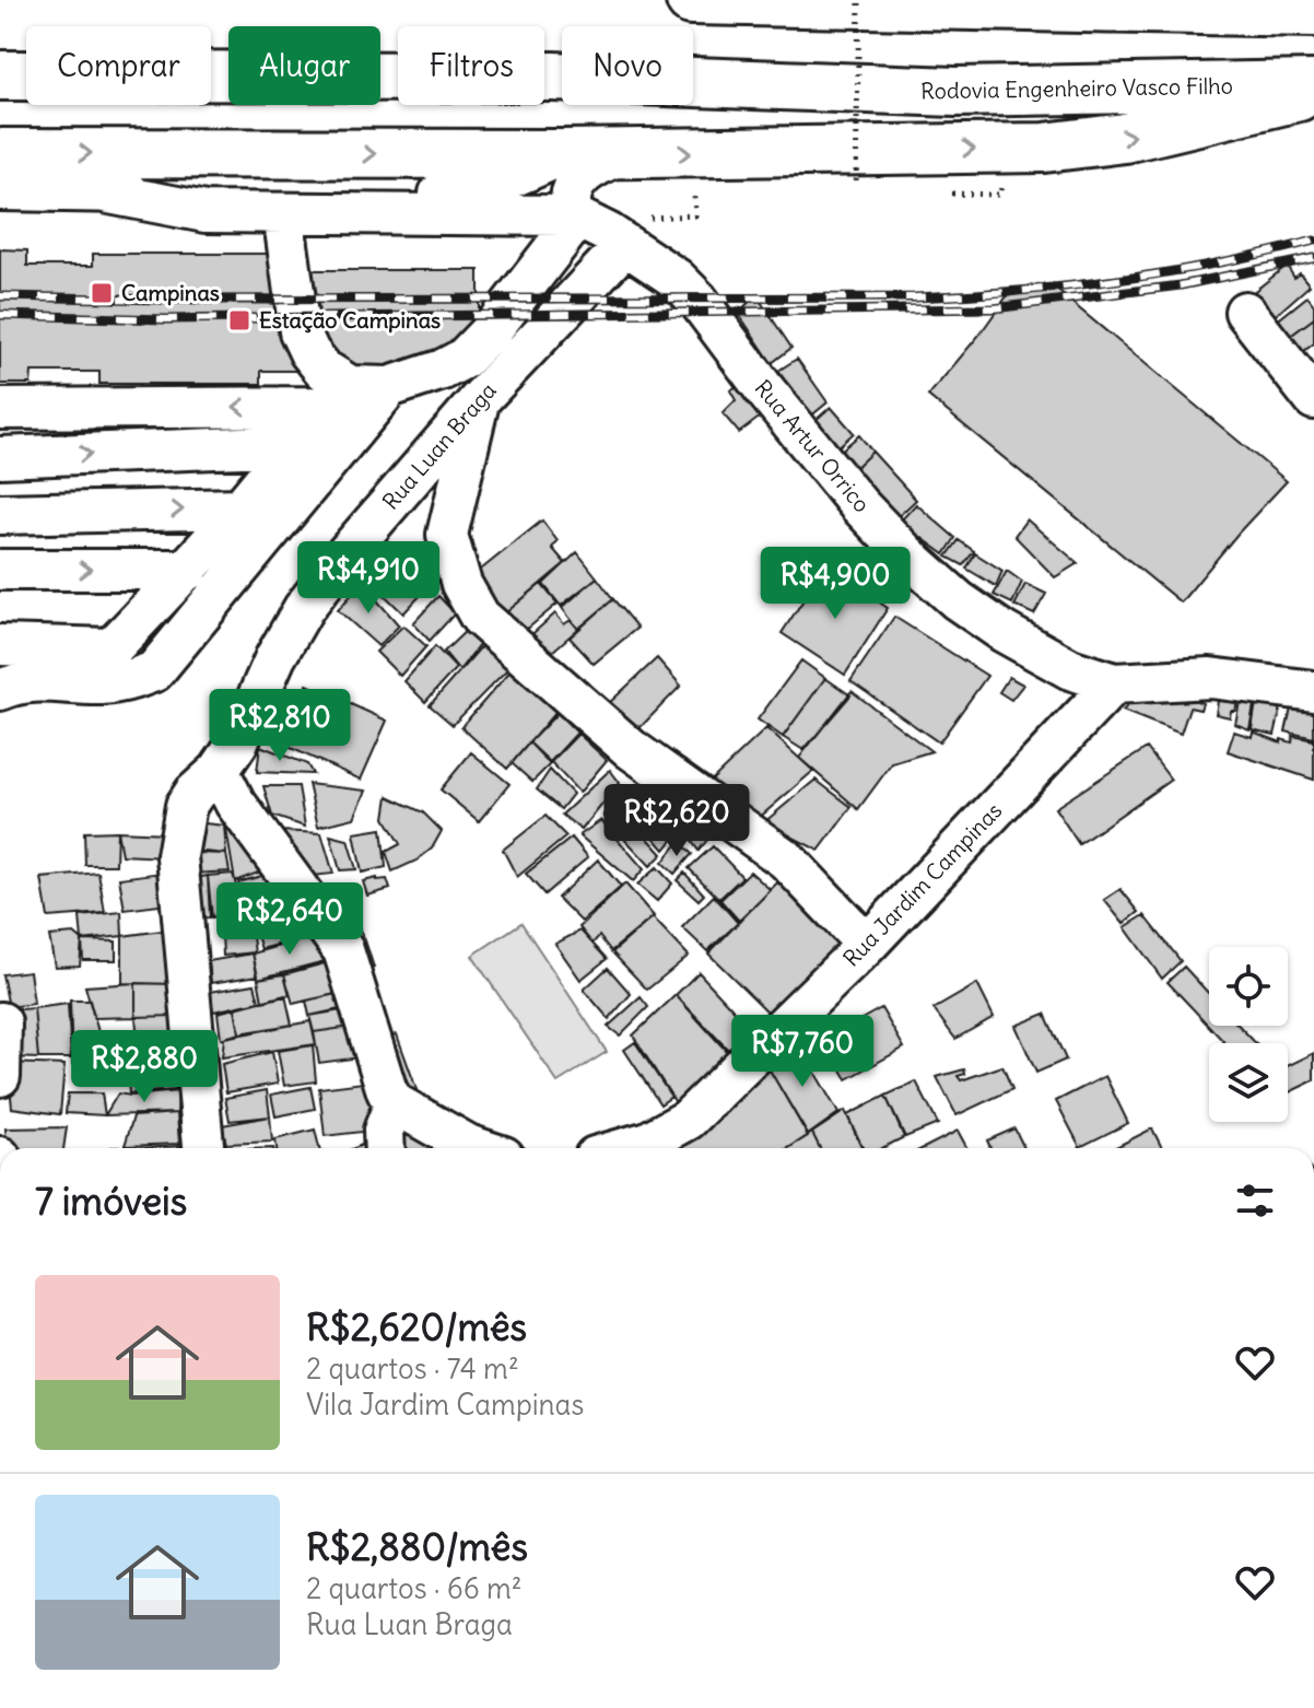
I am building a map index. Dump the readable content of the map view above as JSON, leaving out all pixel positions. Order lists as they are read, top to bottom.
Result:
{
  "streets": {
    "main road": ["Rodovia Engenheiro Vasco Filho"],
    "street": ["Rua Luan Braga", "Rua Artur Orrico", "Rua Jardim Campinas"]
  },
  "crossings": [
    ["Rua Luan Braga", "Rua Artur Orrico"],
    ["Rua Artur Orrico", "Rua Jardim Campinas"]
  ],
  "places": {
    "transit": ["Campinas", "Estação Campinas"]
  },
  "page": {
    "chip": [
      "Comprar",
      "Alugar",
      "Filtros",
      "Novo"
    ],
    "price": [
      "R$4,910",
      "R$4,900",
      "R$2,810",
      "R$2,620",
      "R$2,640",
      "R$7,760",
      "R$2,880"
    ],
    "heading": "7 imóveis",
    "list": [
      {
        "name": "R$2,620/mês",
        "note": "2 quartos · 74 m² · Vila Jardim Campinas"
      },
      {
        "name": "R$2,880/mês",
        "note": "2 quartos · 66 m² · Rua Luan Braga"
      }
    ]
  }
}
